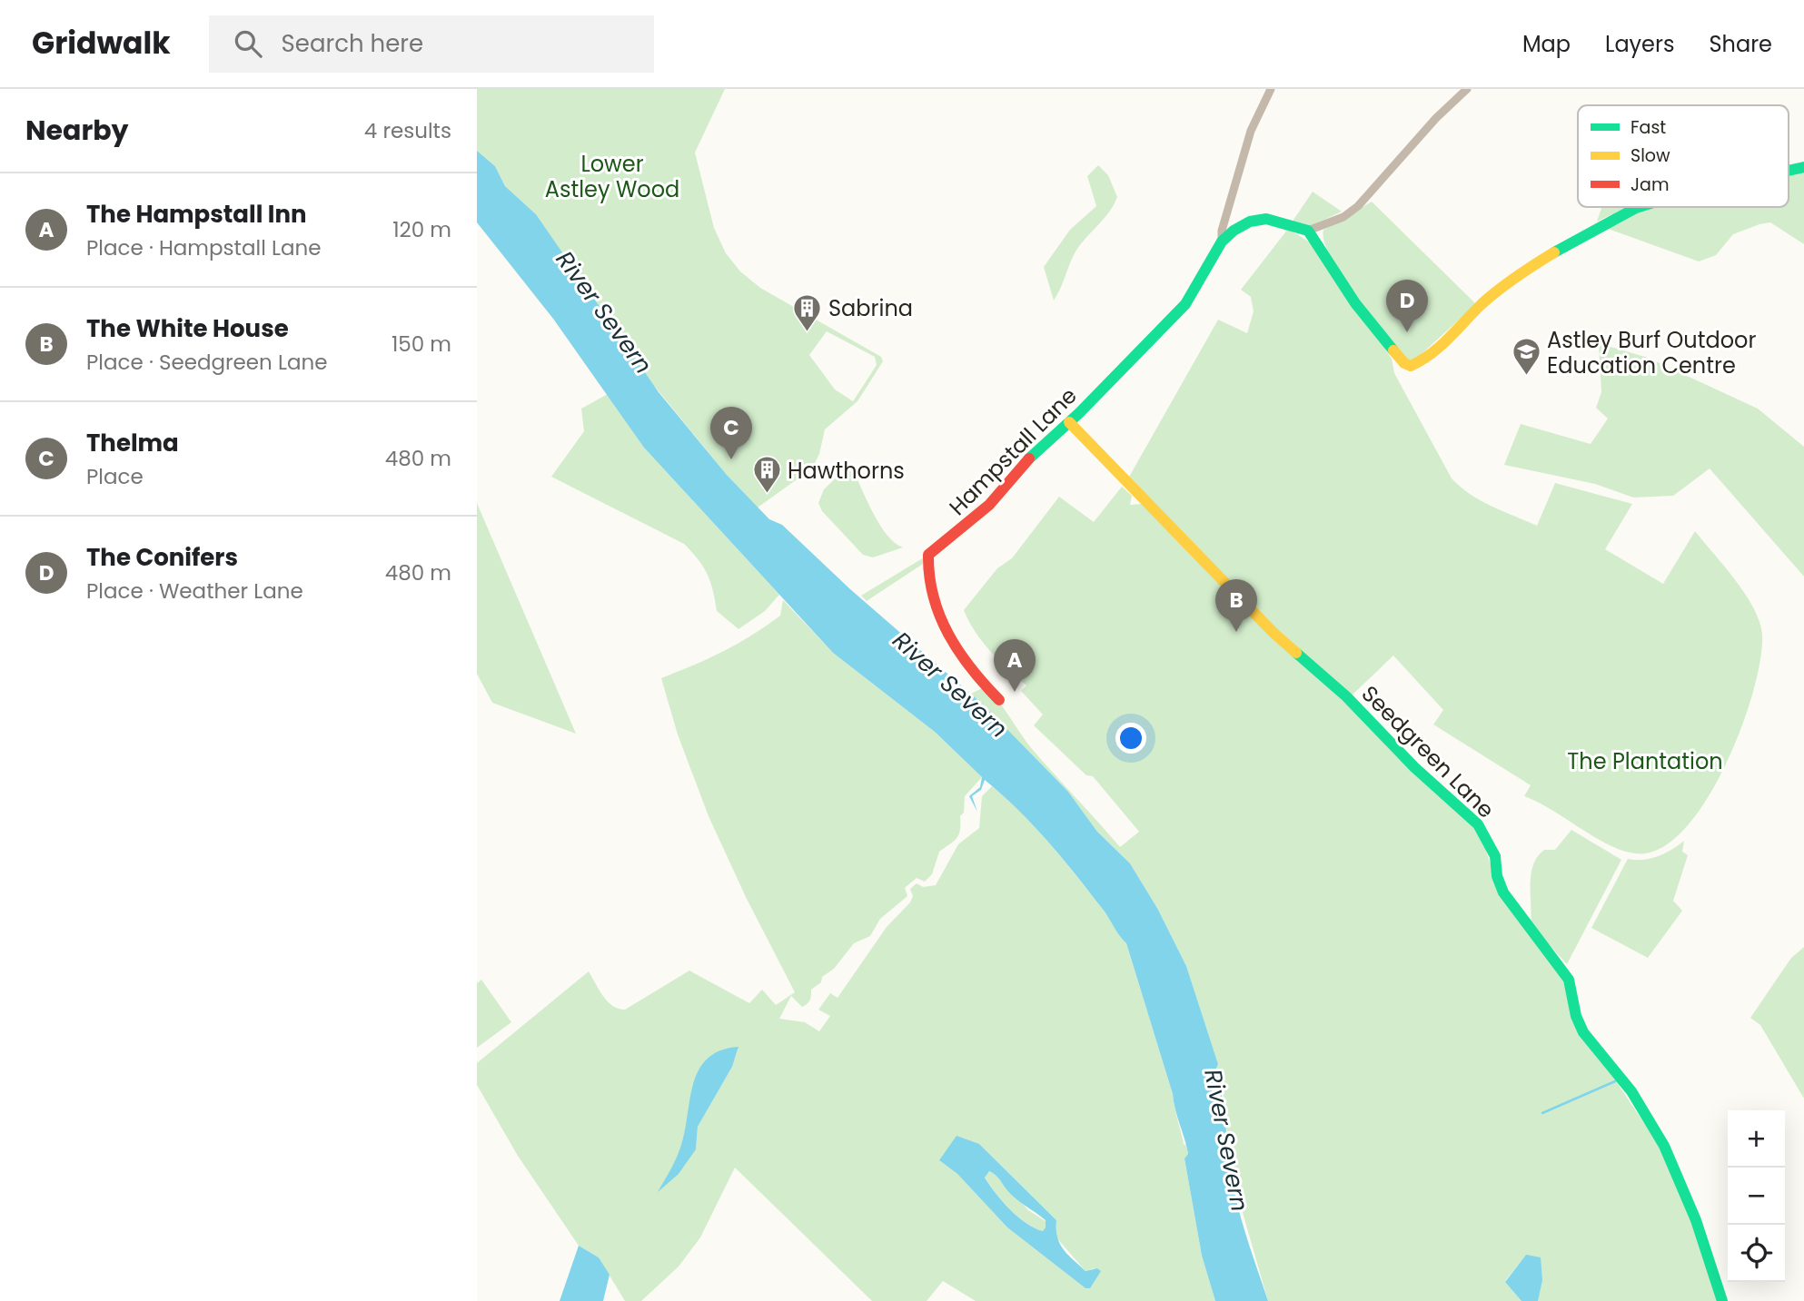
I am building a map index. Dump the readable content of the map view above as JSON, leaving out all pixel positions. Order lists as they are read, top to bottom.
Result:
{
  "streets": {
    "street": ["Hampstall Lane", "Seedgreen Lane"]
  },
  "crossings": [
    ["Hampstall Lane", "Seedgreen Lane"]
  ],
  "water": ["River Severn"],
  "parks": ["Lower Astley Wood", "The Plantation"],
  "places": {
    "building": ["Sabrina", "Hawthorns"],
    "school or university": ["Astley Burf Outdoor Education Centre"]
  },
  "legend": ["Fast", "Slow", "Jam"],
  "page": {
    "header": "Gridwalk",
    "search": "Search here",
    "nav": ["Map", "Layers", "Share"],
    "heading": ["Nearby", "4 results"],
    "list": [
      {
        "mark": "A",
        "name": "The Hampstall Inn",
        "note": "Place · Hampstall Lane",
        "value": "120 m"
      },
      {
        "mark": "B",
        "name": "The White House",
        "note": "Place · Seedgreen Lane",
        "value": "150 m"
      },
      {
        "mark": "C",
        "name": "Thelma",
        "note": "Place",
        "value": "480 m"
      },
      {
        "mark": "D",
        "name": "The Conifers",
        "note": "Place · Weather Lane",
        "value": "480 m"
      }
    ],
    "pins": [
      "D",
      "C",
      "B",
      "A"
    ],
    "map_buttons": ["+", "−"]
  }
}
